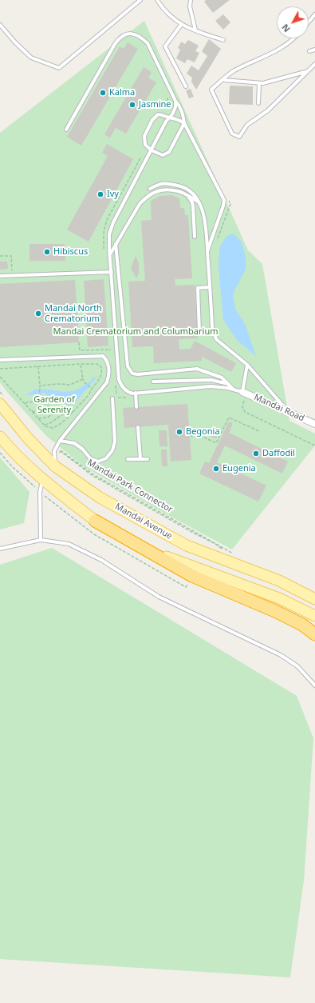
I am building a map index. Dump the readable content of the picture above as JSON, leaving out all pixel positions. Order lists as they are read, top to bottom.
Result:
{
  "streets": {
    "main road": ["Mandai Avenue"],
    "street": ["Mandai Road"],
    "path": ["Mandai Park Connector"]
  },
  "parks": ["Mandai Crematorium and Columbarium", "Garden of Serenity"],
  "places": [
    "Kalma",
    "Jasmine",
    "Ivy",
    "Hibiscus",
    "Mandai North Crematorium",
    "Begonia",
    "Daffodil",
    "Eugenia"
  ],
  "north": "bottom left"
}
